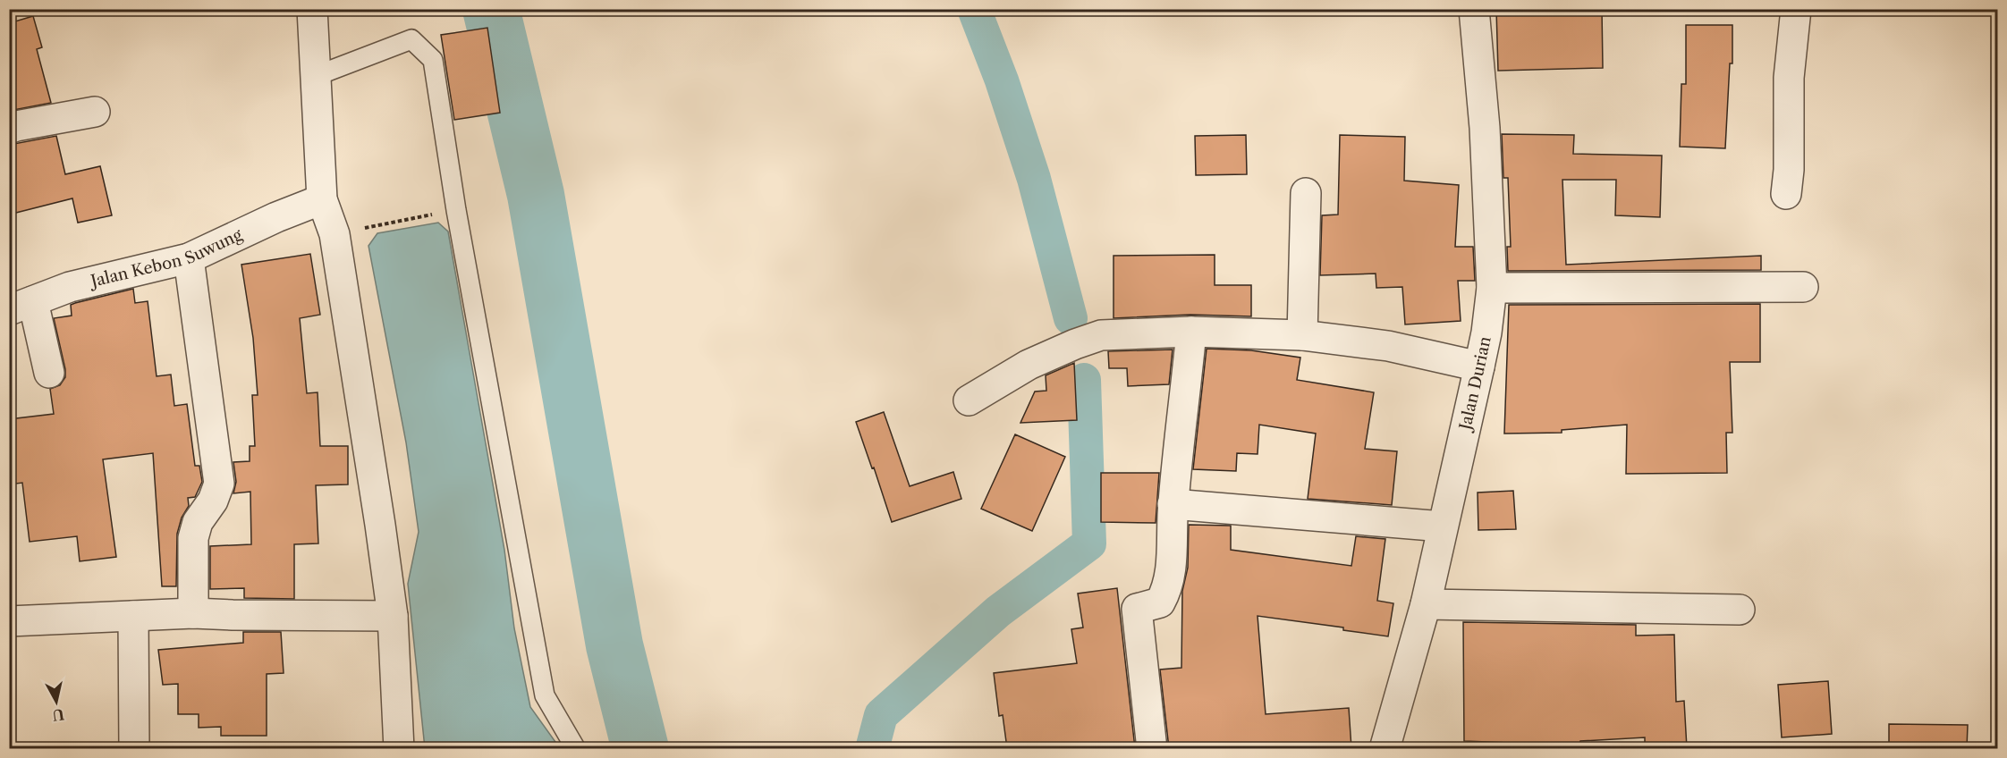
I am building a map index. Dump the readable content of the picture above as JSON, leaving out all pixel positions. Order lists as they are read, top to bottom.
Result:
{
  "streets": {
    "street": ["Jalan Kebon Suwung", "Jalan Durian"]
  },
  "north": "bottom"
}
